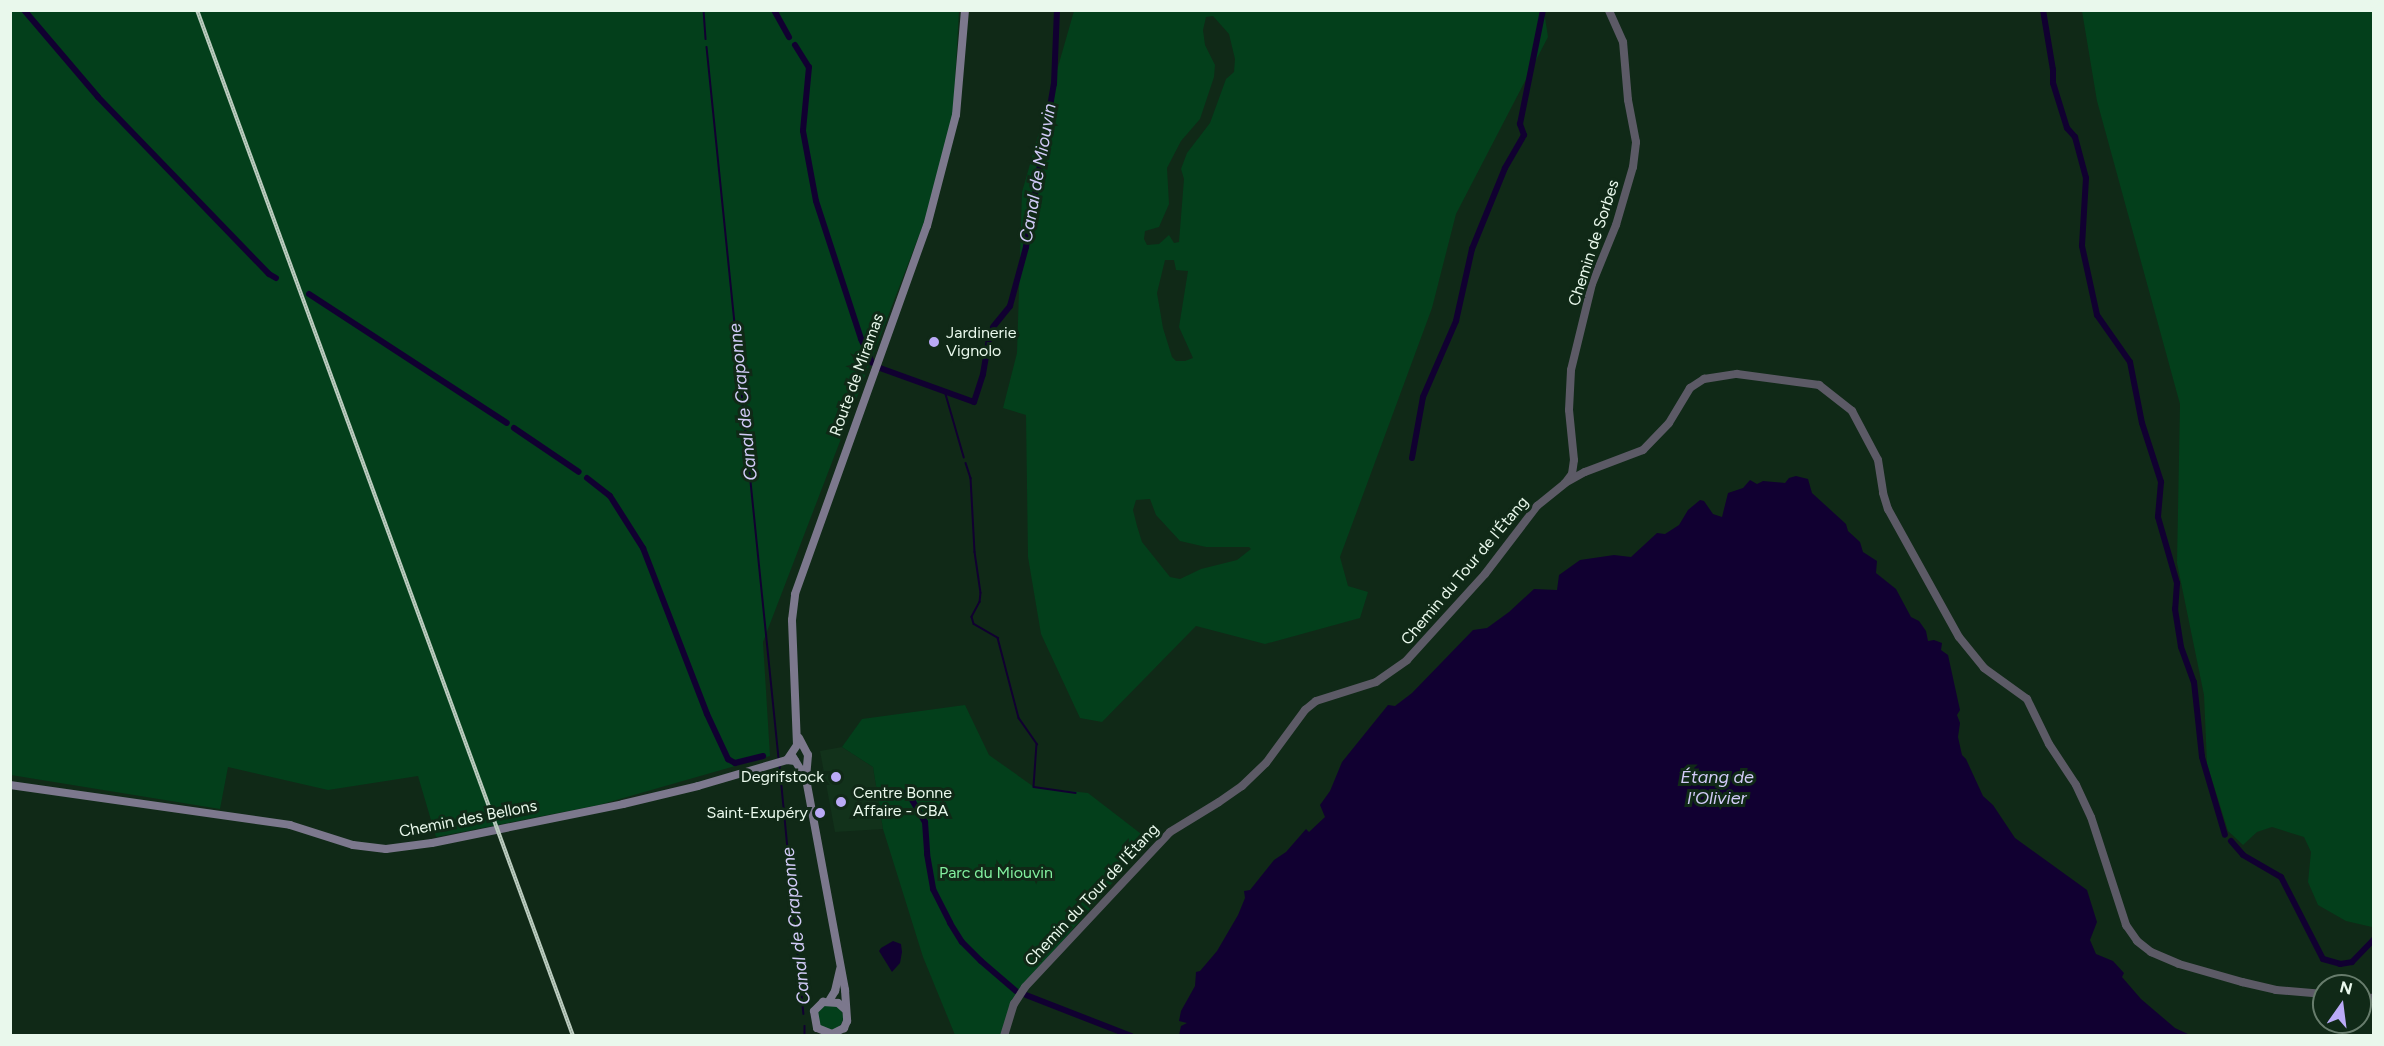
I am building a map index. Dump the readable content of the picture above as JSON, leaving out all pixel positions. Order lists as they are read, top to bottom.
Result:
{
  "streets": {
    "main road": ["Route de Miramas", "Chemin des Bellons"],
    "street": ["Chemin de Sorbes", "Chemin du Tour de l'Étang"]
  },
  "crossings": [
    ["Chemin de Sorbes", "Chemin du Tour de l'Étang"],
    ["Route de Miramas", "Chemin des Bellons"]
  ],
  "water": ["Canal de Miouvin", "Canal de Craponne", "Étang de l'Olivier"],
  "parks": ["Parc du Miouvin"],
  "places": [
    "Jardinerie Vignolo",
    "Degrifstock",
    "Centre Bonne Affaire - CBA",
    "Saint-Exupéry"
  ],
  "north": "top"
}
